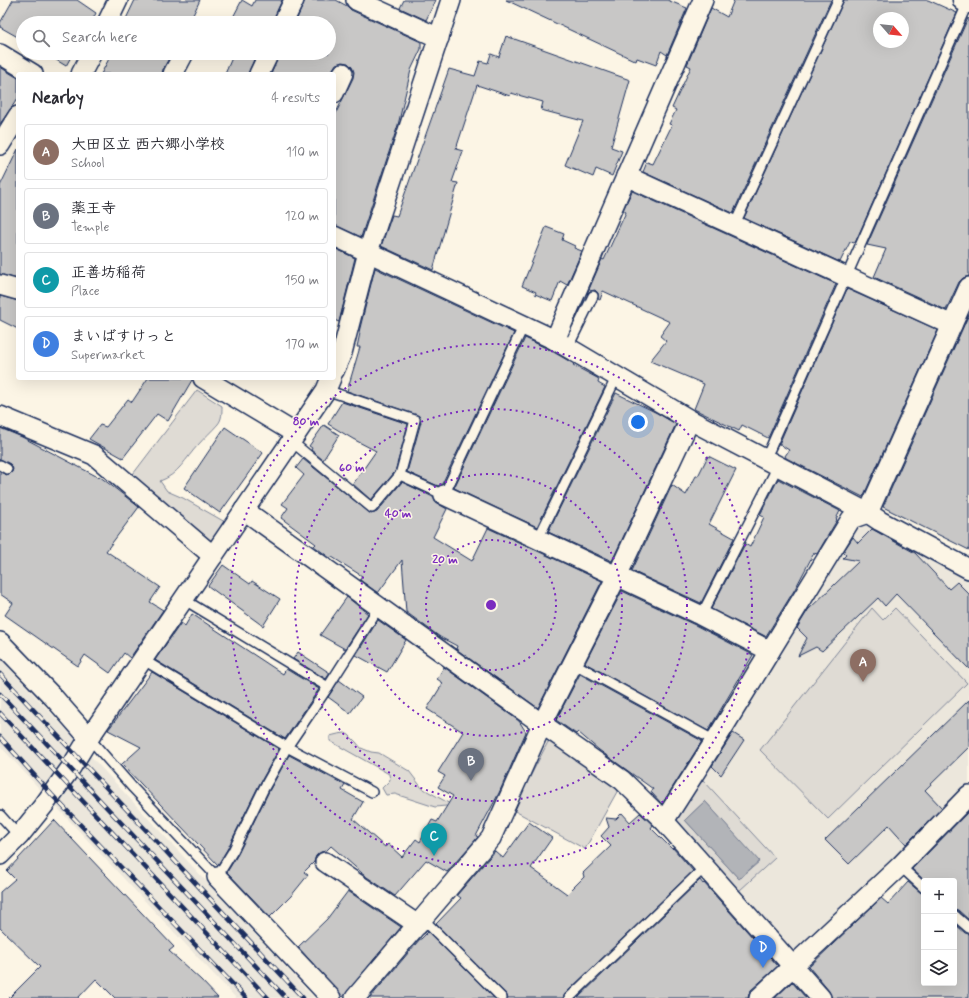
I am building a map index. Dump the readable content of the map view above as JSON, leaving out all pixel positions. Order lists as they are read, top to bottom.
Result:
{
  "north": "bottom right",
  "page": {
    "search": "Search here",
    "heading": ["Nearby", "4 results"],
    "list": [
      {
        "mark": "A",
        "name": "大田区立 西六郷小学校",
        "note": "School",
        "value": "110 m"
      },
      {
        "mark": "B",
        "name": "薬王寺",
        "note": "Temple",
        "value": "120 m"
      },
      {
        "mark": "C",
        "name": "正善坊稲荷",
        "note": "Place",
        "value": "150 m"
      },
      {
        "mark": "D",
        "name": "まいばすけっと",
        "note": "Supermarket",
        "value": "170 m"
      }
    ],
    "pins": [
      "A",
      "B",
      "C",
      "D"
    ],
    "map_buttons": ["+", "−"]
  },
  "rings": [
    "80 m",
    "60 m",
    "40 m",
    "20 m"
  ]
}
